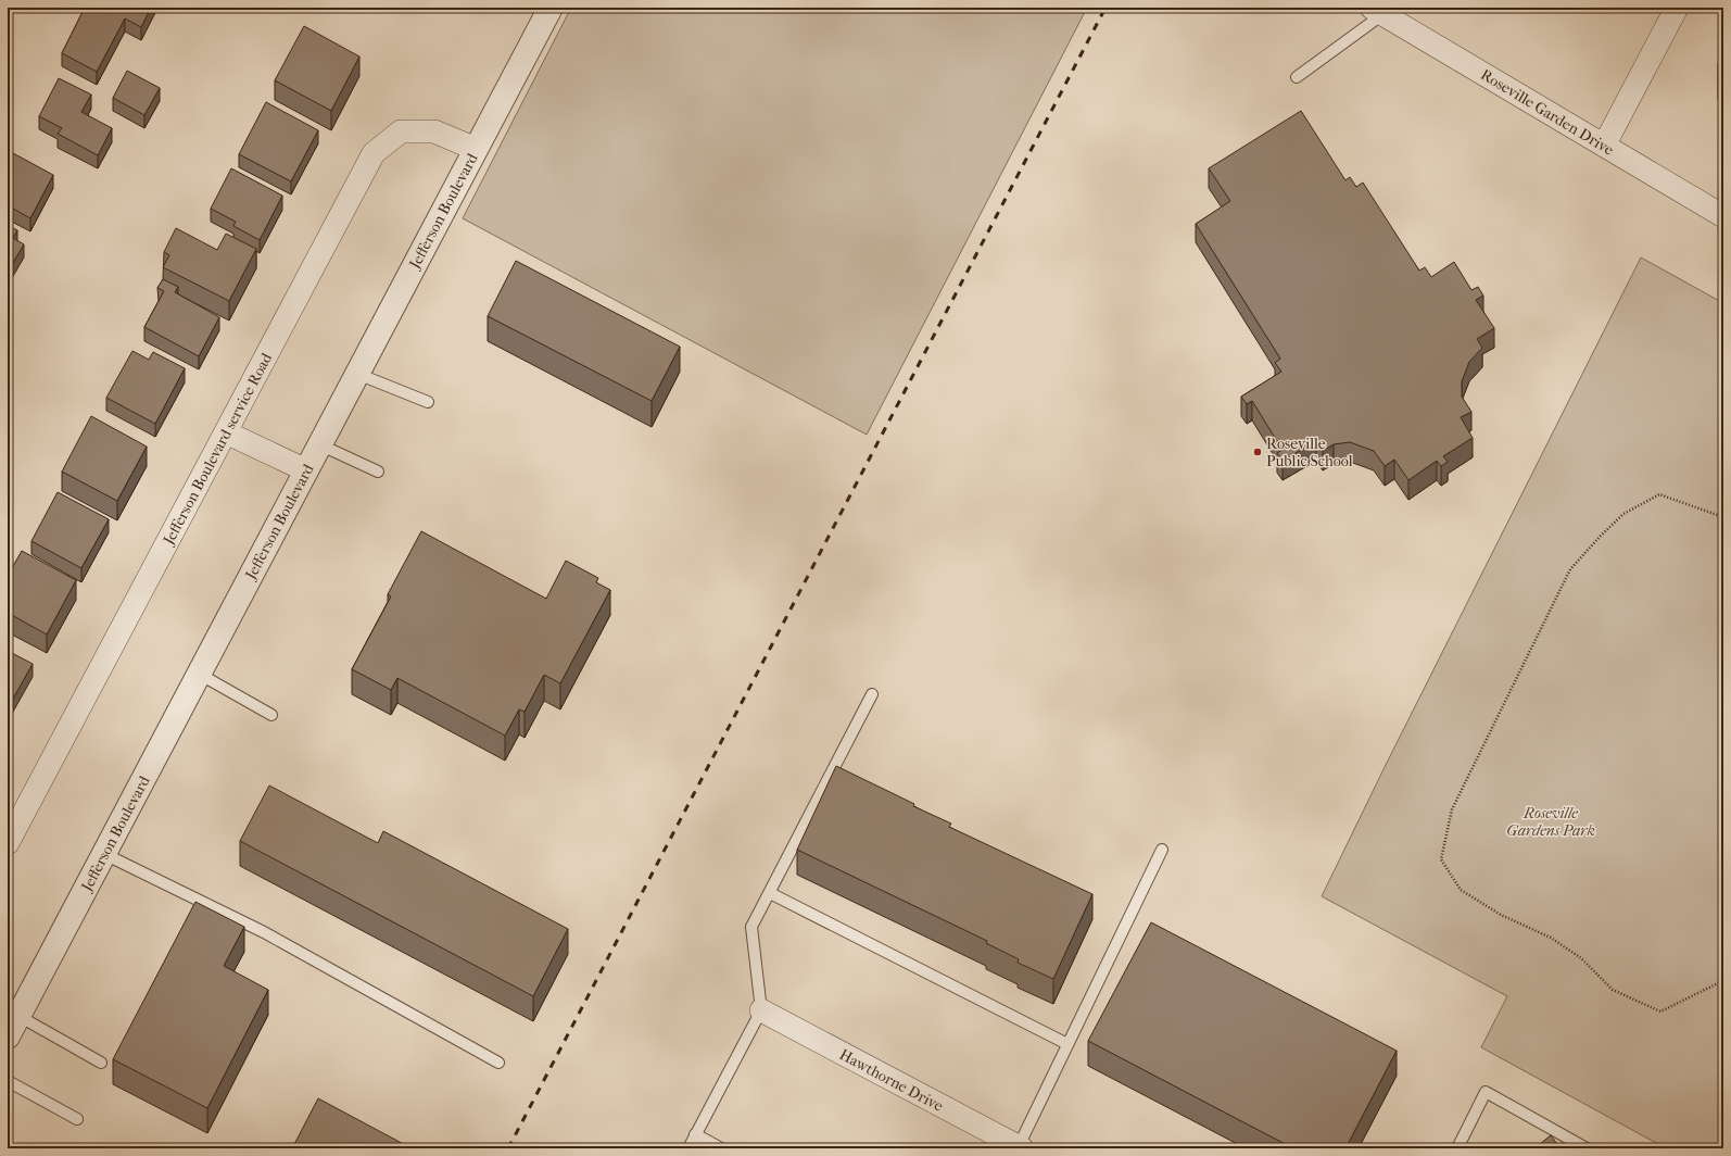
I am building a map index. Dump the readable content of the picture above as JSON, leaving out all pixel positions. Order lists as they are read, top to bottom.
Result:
{
  "streets": {
    "street": [
      "Roseville Garden Drive",
      "Jefferson Boulevard",
      "Jefferson Boulevard service Road",
      "Hawthorne Drive"
    ]
  },
  "crossings": [
    ["Jefferson Boulevard", "Jefferson Boulevard service Road"]
  ],
  "parks": ["Roseville Gardens Park"],
  "places": ["Roseville Public School"]
}
